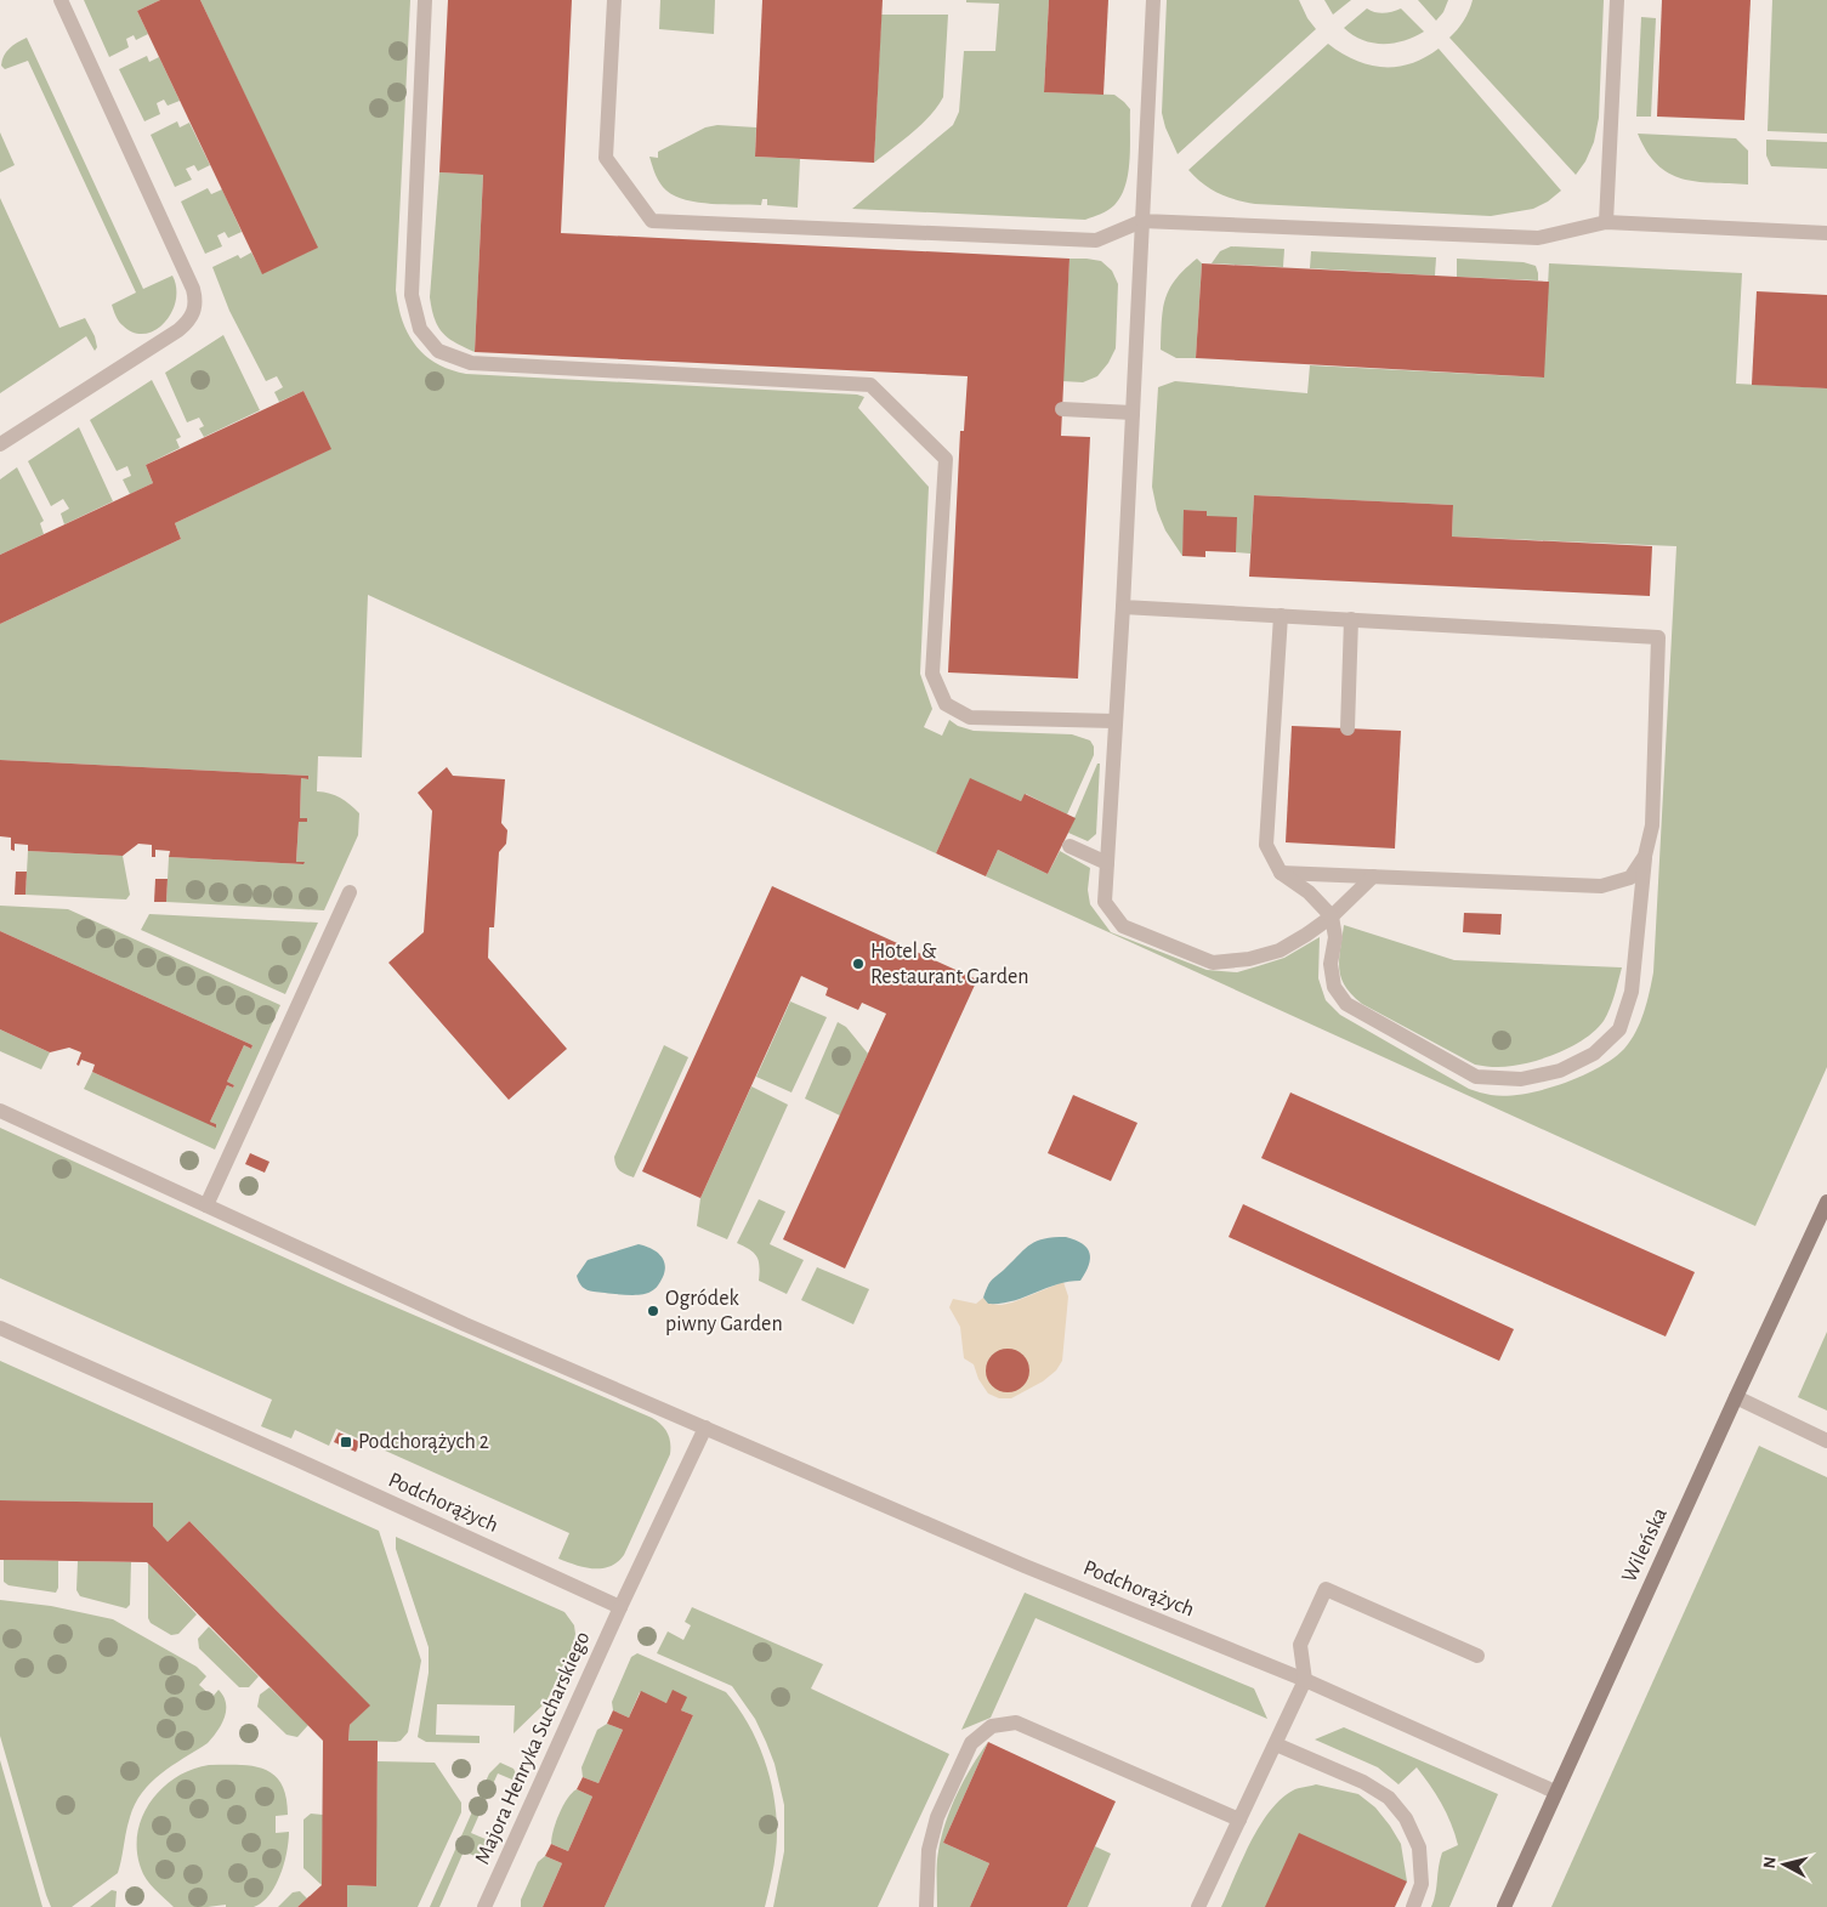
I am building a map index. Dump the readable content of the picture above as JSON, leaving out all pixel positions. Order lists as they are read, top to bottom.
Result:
{
  "streets": {
    "street": ["Podchorążych", "Wileńska", "Majora Henryka Sucharskiego"]
  },
  "crossings": [
    ["Podchorążych", "Wileńska"],
    ["Podchorążych", "Majora Henryka Sucharskiego"]
  ],
  "places": {
    "other": ["Hotel & Restaurant Garden", "Ogródek piwny Garden"],
    "transit": ["Podchorążych 2"]
  },
  "north": "left"
}
